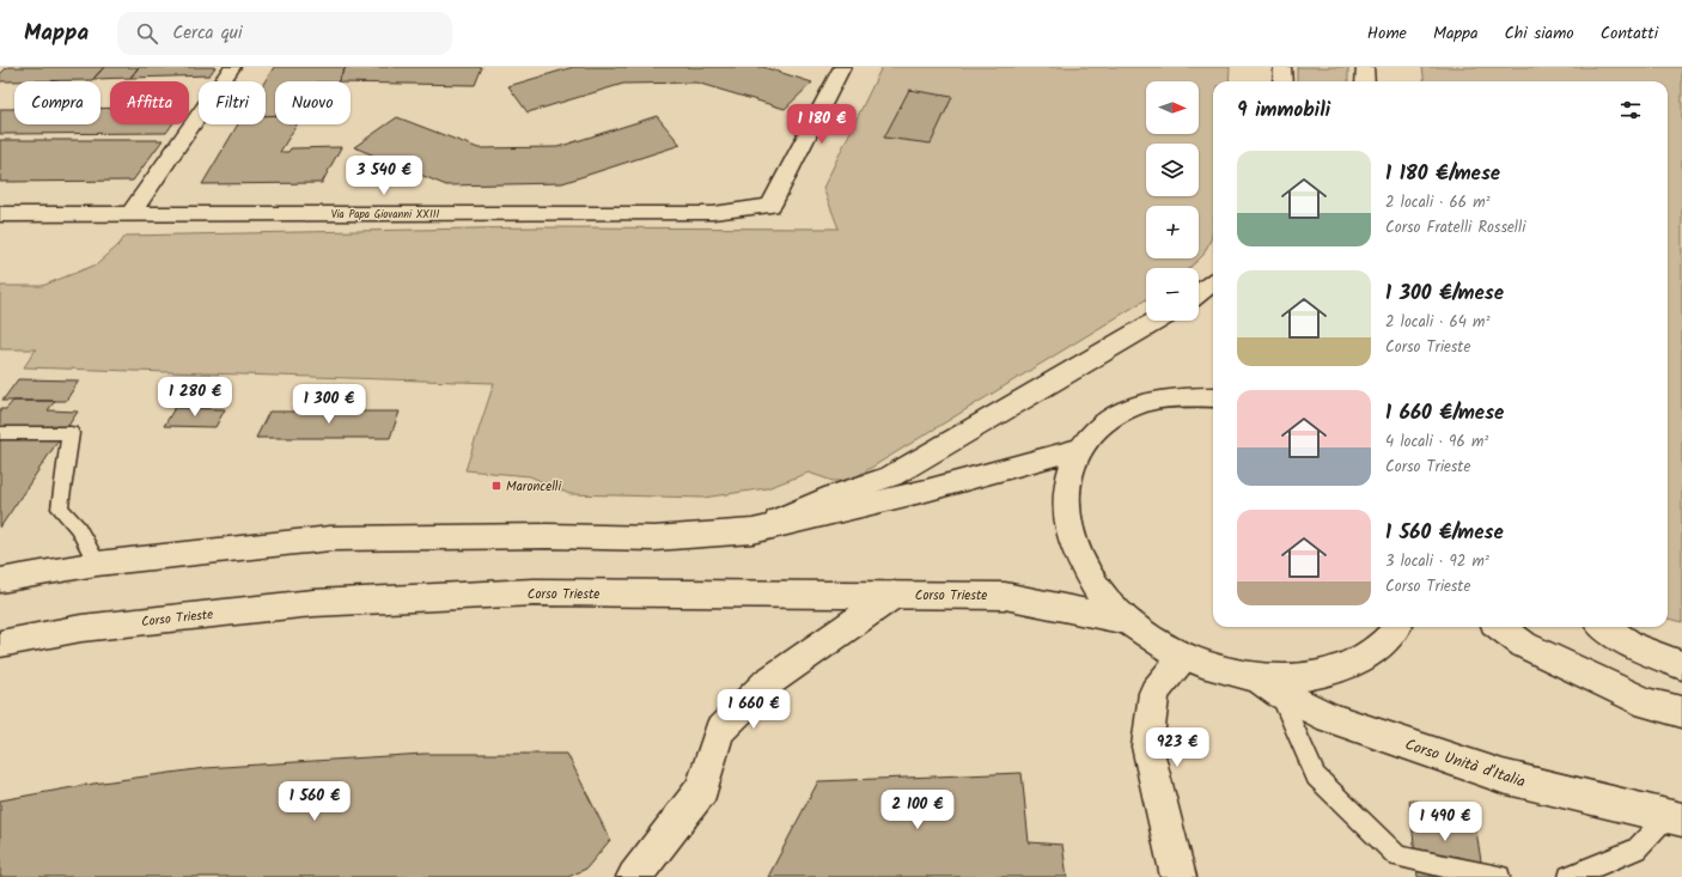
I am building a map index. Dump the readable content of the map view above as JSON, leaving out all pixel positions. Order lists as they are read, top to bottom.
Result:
{
  "streets": {
    "main road": ["Via Papa Giovanni XXIII", "Corso Trieste", "Corso Unità d'Italia"]
  },
  "places": {
    "transit": ["Maroncelli"]
  },
  "north": "right",
  "page": {
    "header": "Mappa",
    "search": "Cerca qui",
    "nav": [
      "Home",
      "Mappa",
      "Chi siamo",
      "Contatti"
    ],
    "map_buttons": ["+", "−"],
    "chip": [
      "Compra",
      "Affitta",
      "Filtri",
      "Nuovo"
    ],
    "heading": "9 immobili",
    "price": [
      "1 180 €",
      "3 540 €",
      "1 280 €",
      "1 300 €",
      "1 660 €",
      "923 €",
      "1 560 €",
      "2 100 €",
      "1 490 €"
    ],
    "list": [
      {
        "name": "1 180 €/mese",
        "note": "2 locali · 66 m² · Corso Fratelli Rosselli"
      },
      {
        "name": "1 300 €/mese",
        "note": "2 locali · 64 m² · Corso Trieste"
      },
      {
        "name": "1 660 €/mese",
        "note": "4 locali · 96 m² · Corso Trieste"
      },
      {
        "name": "1 560 €/mese",
        "note": "3 locali · 92 m² · Corso Trieste"
      }
    ]
  }
}
